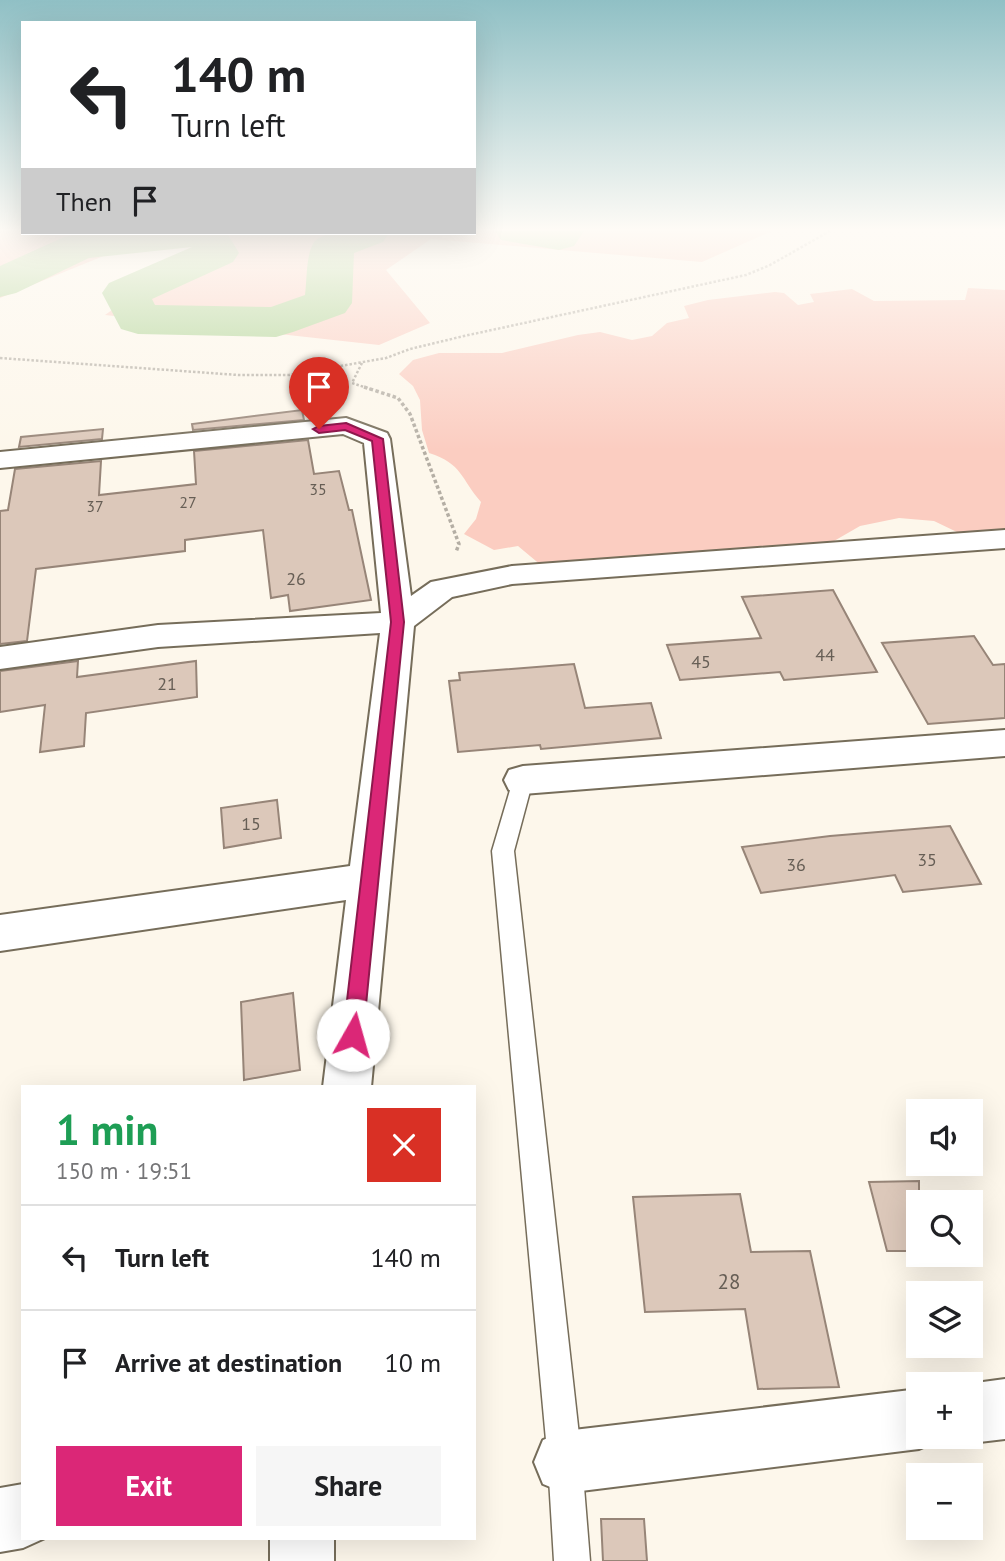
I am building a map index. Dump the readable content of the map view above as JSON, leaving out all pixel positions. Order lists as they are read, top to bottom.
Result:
{
  "house_numbers": [
    "35",
    "27",
    "37",
    "26",
    "44",
    "45",
    "21",
    "15",
    "35",
    "36",
    "28"
  ],
  "page": {
    "turn": ["140 m", "Turn left"],
    "then": "Then",
    "heading": ["1 min", "150 m · 19:51"],
    "map_buttons": ["+", "−"],
    "list": [
      {
        "name": "Turn left",
        "value": "140 m"
      },
      {
        "name": "Arrive at destination",
        "value": "10 m"
      }
    ],
    "buttons": ["Exit", "Share"]
  }
}
